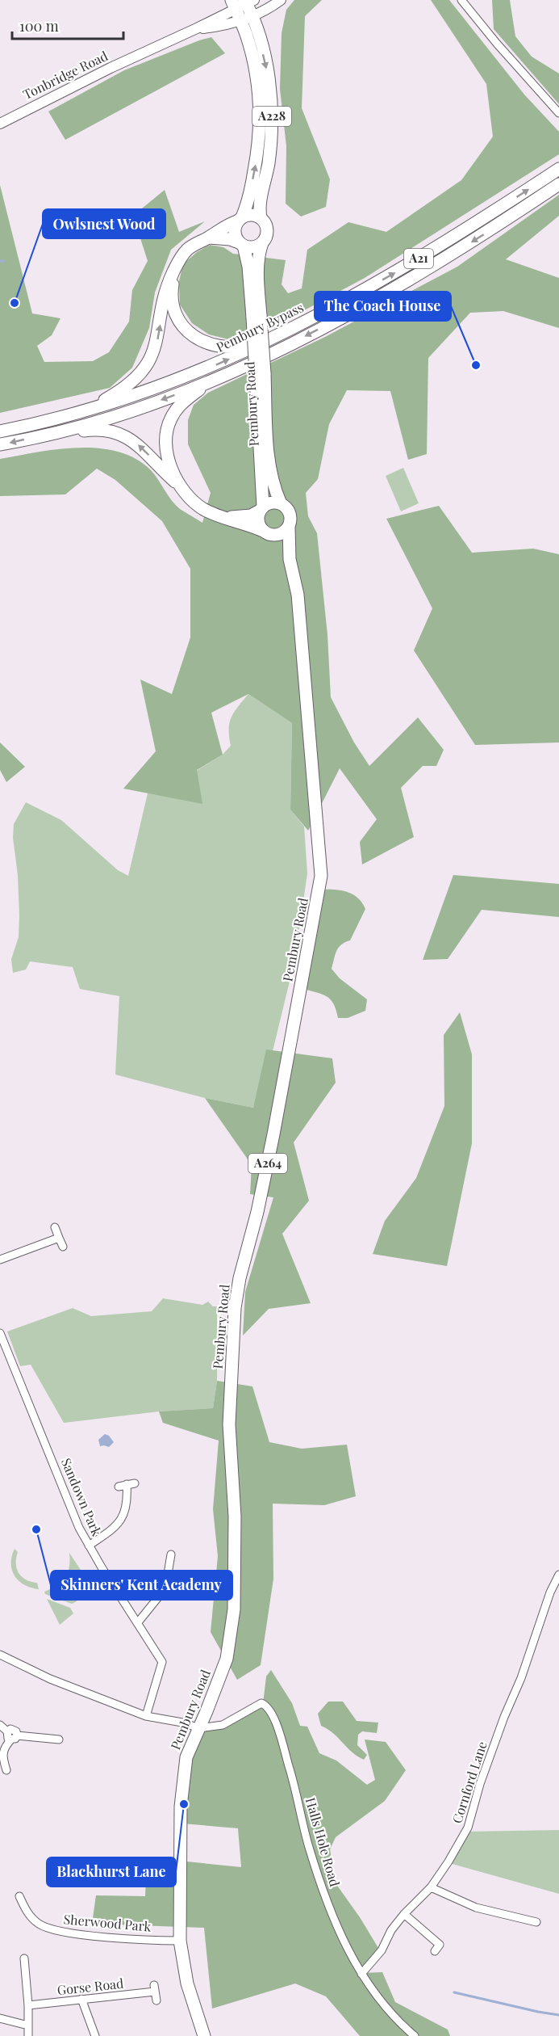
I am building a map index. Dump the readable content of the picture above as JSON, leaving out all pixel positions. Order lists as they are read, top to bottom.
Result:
{
  "streets": {
    "main road": [
      "A228",
      "A21",
      "Pembury Bypass",
      "Pembury Road",
      "A264"
    ],
    "street": [
      "Tonbridge Road",
      "Sandown Park",
      "Cornford Lane",
      "Halls Hole Road",
      "Sherwood Park",
      "Gorse Road"
    ]
  },
  "crossings": [
    ["Tonbridge Road", "A228"],
    ["A228", "A21"],
    ["A228", "Pembury Road"],
    ["A21", "Pembury Bypass"],
    ["A21", "Pembury Road"],
    ["Pembury Road", "Halls Hole Road"],
    ["Pembury Road", "Sherwood Park"],
    ["Cornford Lane", "Halls Hole Road"]
  ],
  "places": [
    "Owlsnest Wood",
    "The Coach House",
    "Skinners' Kent Academy",
    "Blackhurst Lane"
  ],
  "scale_bar": "100 m"
}
